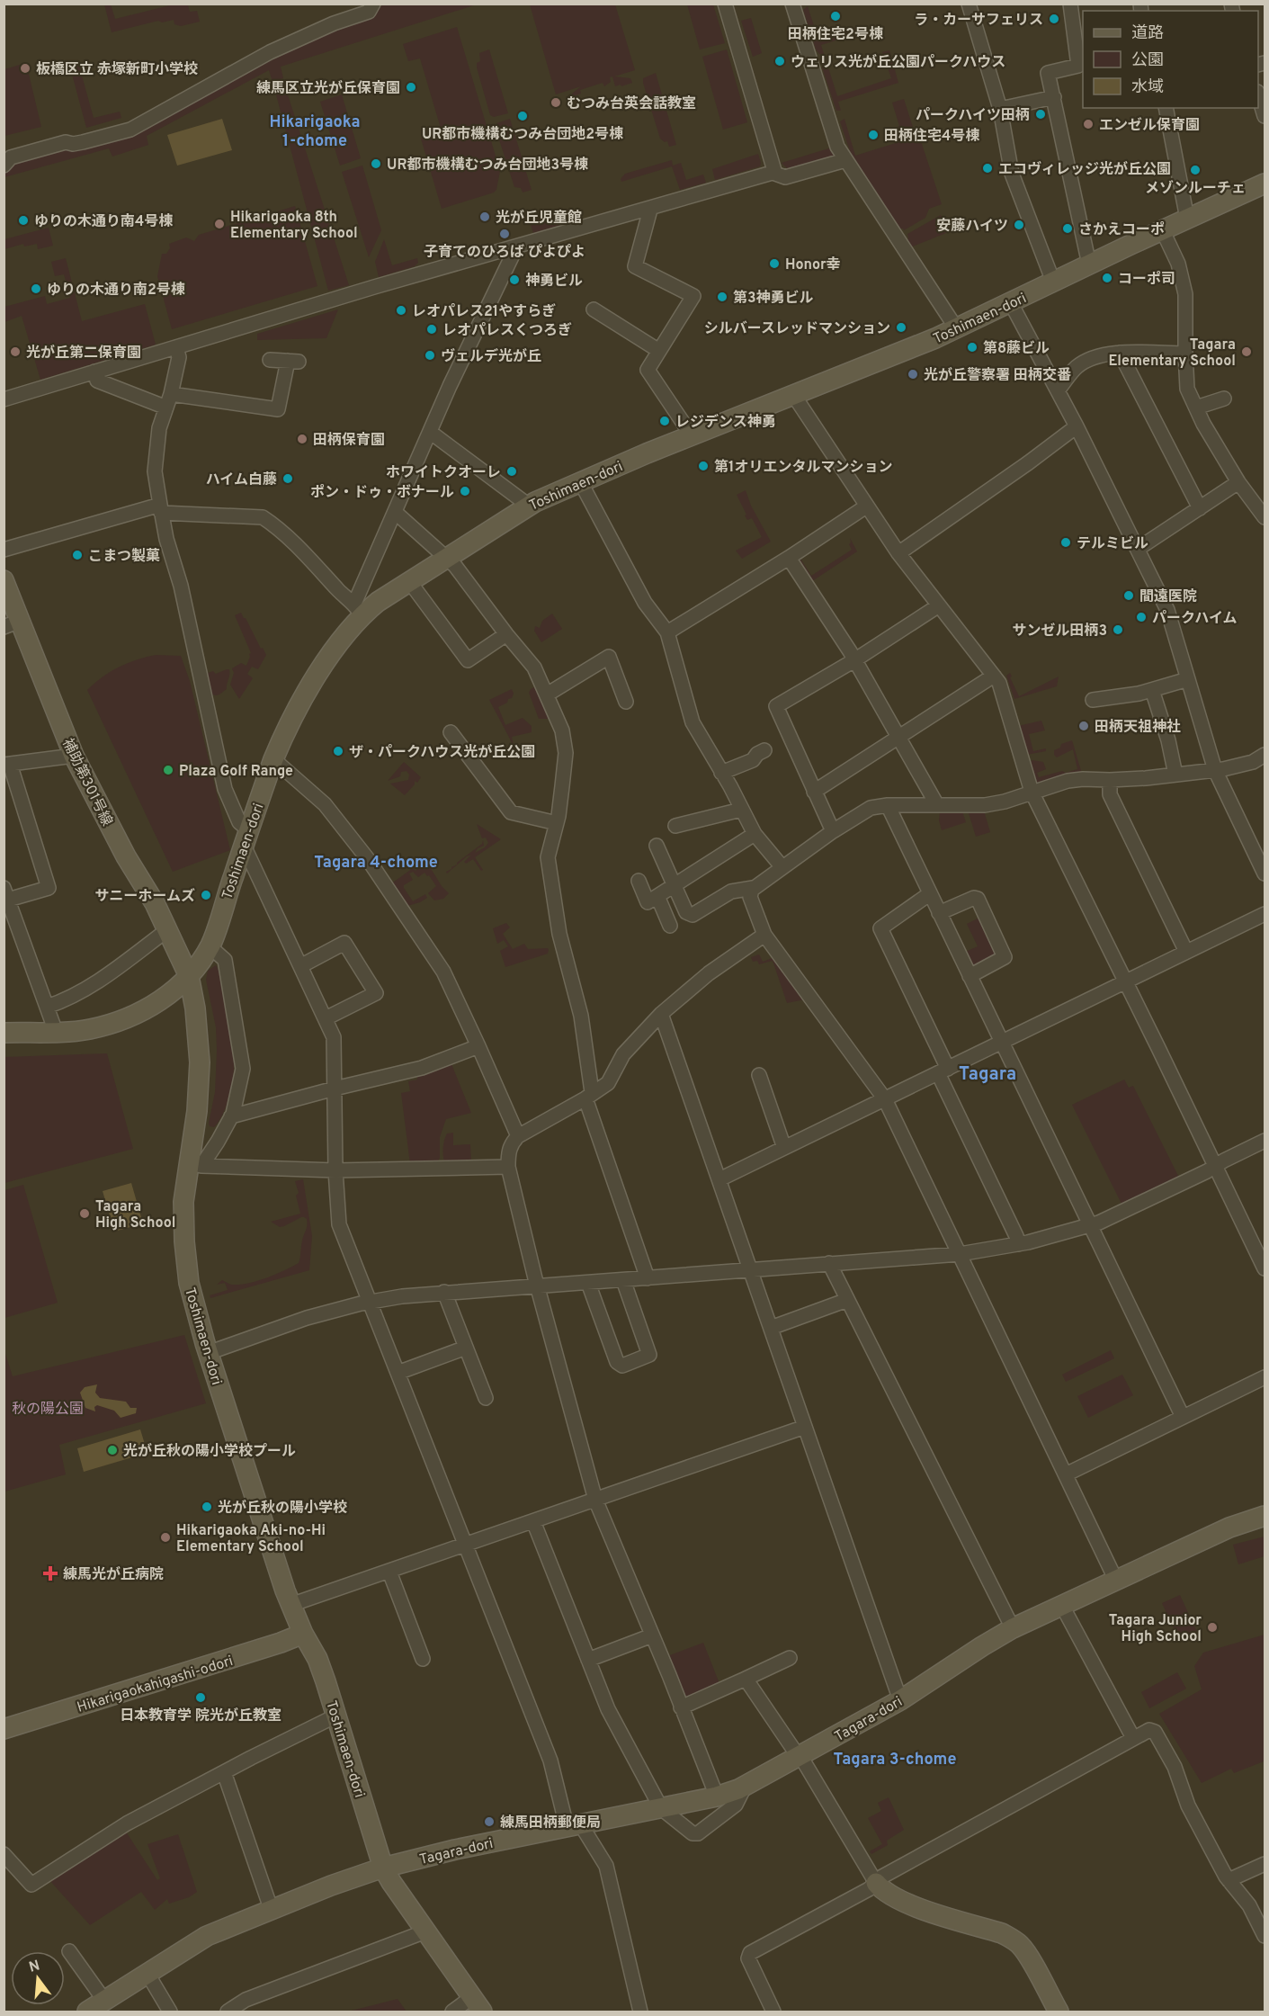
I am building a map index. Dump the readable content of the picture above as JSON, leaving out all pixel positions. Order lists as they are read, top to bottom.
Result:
{
  "streets": {
    "street": [
      "Toshimaen-dori",
      "補助第301号線",
      "Hikarigaokahigashi-odori",
      "Tagara-dori"
    ]
  },
  "crossings": [
    ["Toshimaen-dori", "補助第301号線"],
    ["Toshimaen-dori", "Hikarigaokahigashi-odori"],
    ["Toshimaen-dori", "Tagara-dori"]
  ],
  "districts": [
    "Hikarigaoka 1-chome",
    "Tagara 4-chome",
    "Tagara",
    "Tagara 3-chome"
  ],
  "parks": ["秋の陽公園"],
  "places": {
    "other": [
      "田柄住宅2号棟",
      "ラ・カーサフェリス",
      "ウェリス光が丘公園パークハウス",
      "板橋区立 赤塚新町小学校",
      "練馬区立光が丘保育園",
      "むつみ台英会話教室",
      "パークハイツ田柄",
      "UR都市機構むつみ台団地2号棟",
      "エンゼル保育園",
      "田柄住宅4号棟",
      "UR都市機構むつみ台団地3号棟",
      "エコヴィレッジ光が丘公園",
      "メゾンルーチェ",
      "光が丘児童館",
      "ゆりの木通り南4号棟",
      "Hikarigaoka 8th Elementary School",
      "安藤ハイツ",
      "さかえコーポ",
      "子育てのひろば ぴよぴよ",
      "Honor幸",
      "コーポ司",
      "神勇ビル",
      "ゆりの木通り南2号棟",
      "第3神勇ビル",
      "レオパレス21やすらぎ",
      "シルバースレッドマンション",
      "レオパレスくつろぎ",
      "第8藤ビル",
      "光が丘第二保育園",
      "Tagara Elementary School",
      "ヴェルデ光が丘",
      "光が丘警察署 田柄交番",
      "レジデンス神勇",
      "田柄保育園",
      "第1オリエンタルマンション",
      "ホワイトクオーレ",
      "ハイム白藤",
      "ポン・ドゥ・ボナール",
      "テルミビル",
      "こまつ製菓",
      "間遠医院",
      "パークハイム",
      "サンゼル田柄3",
      "田柄天祖神社",
      "ザ・パークハウス光が丘公園",
      "Plaza Golf Range",
      "サニーホームズ",
      "Tagara High School",
      "光が丘秋の陽小学校プール",
      "光が丘秋の陽小学校",
      "Hikarigaoka Aki-no-Hi Elementary School",
      "Tagara Junior High School",
      "日本教育学 院光が丘教室",
      "練馬田柄郵便局"
    ],
    "health": ["練馬光が丘病院"]
  },
  "legend": ["道路", "公園", "水域"],
  "north": "top"
}
